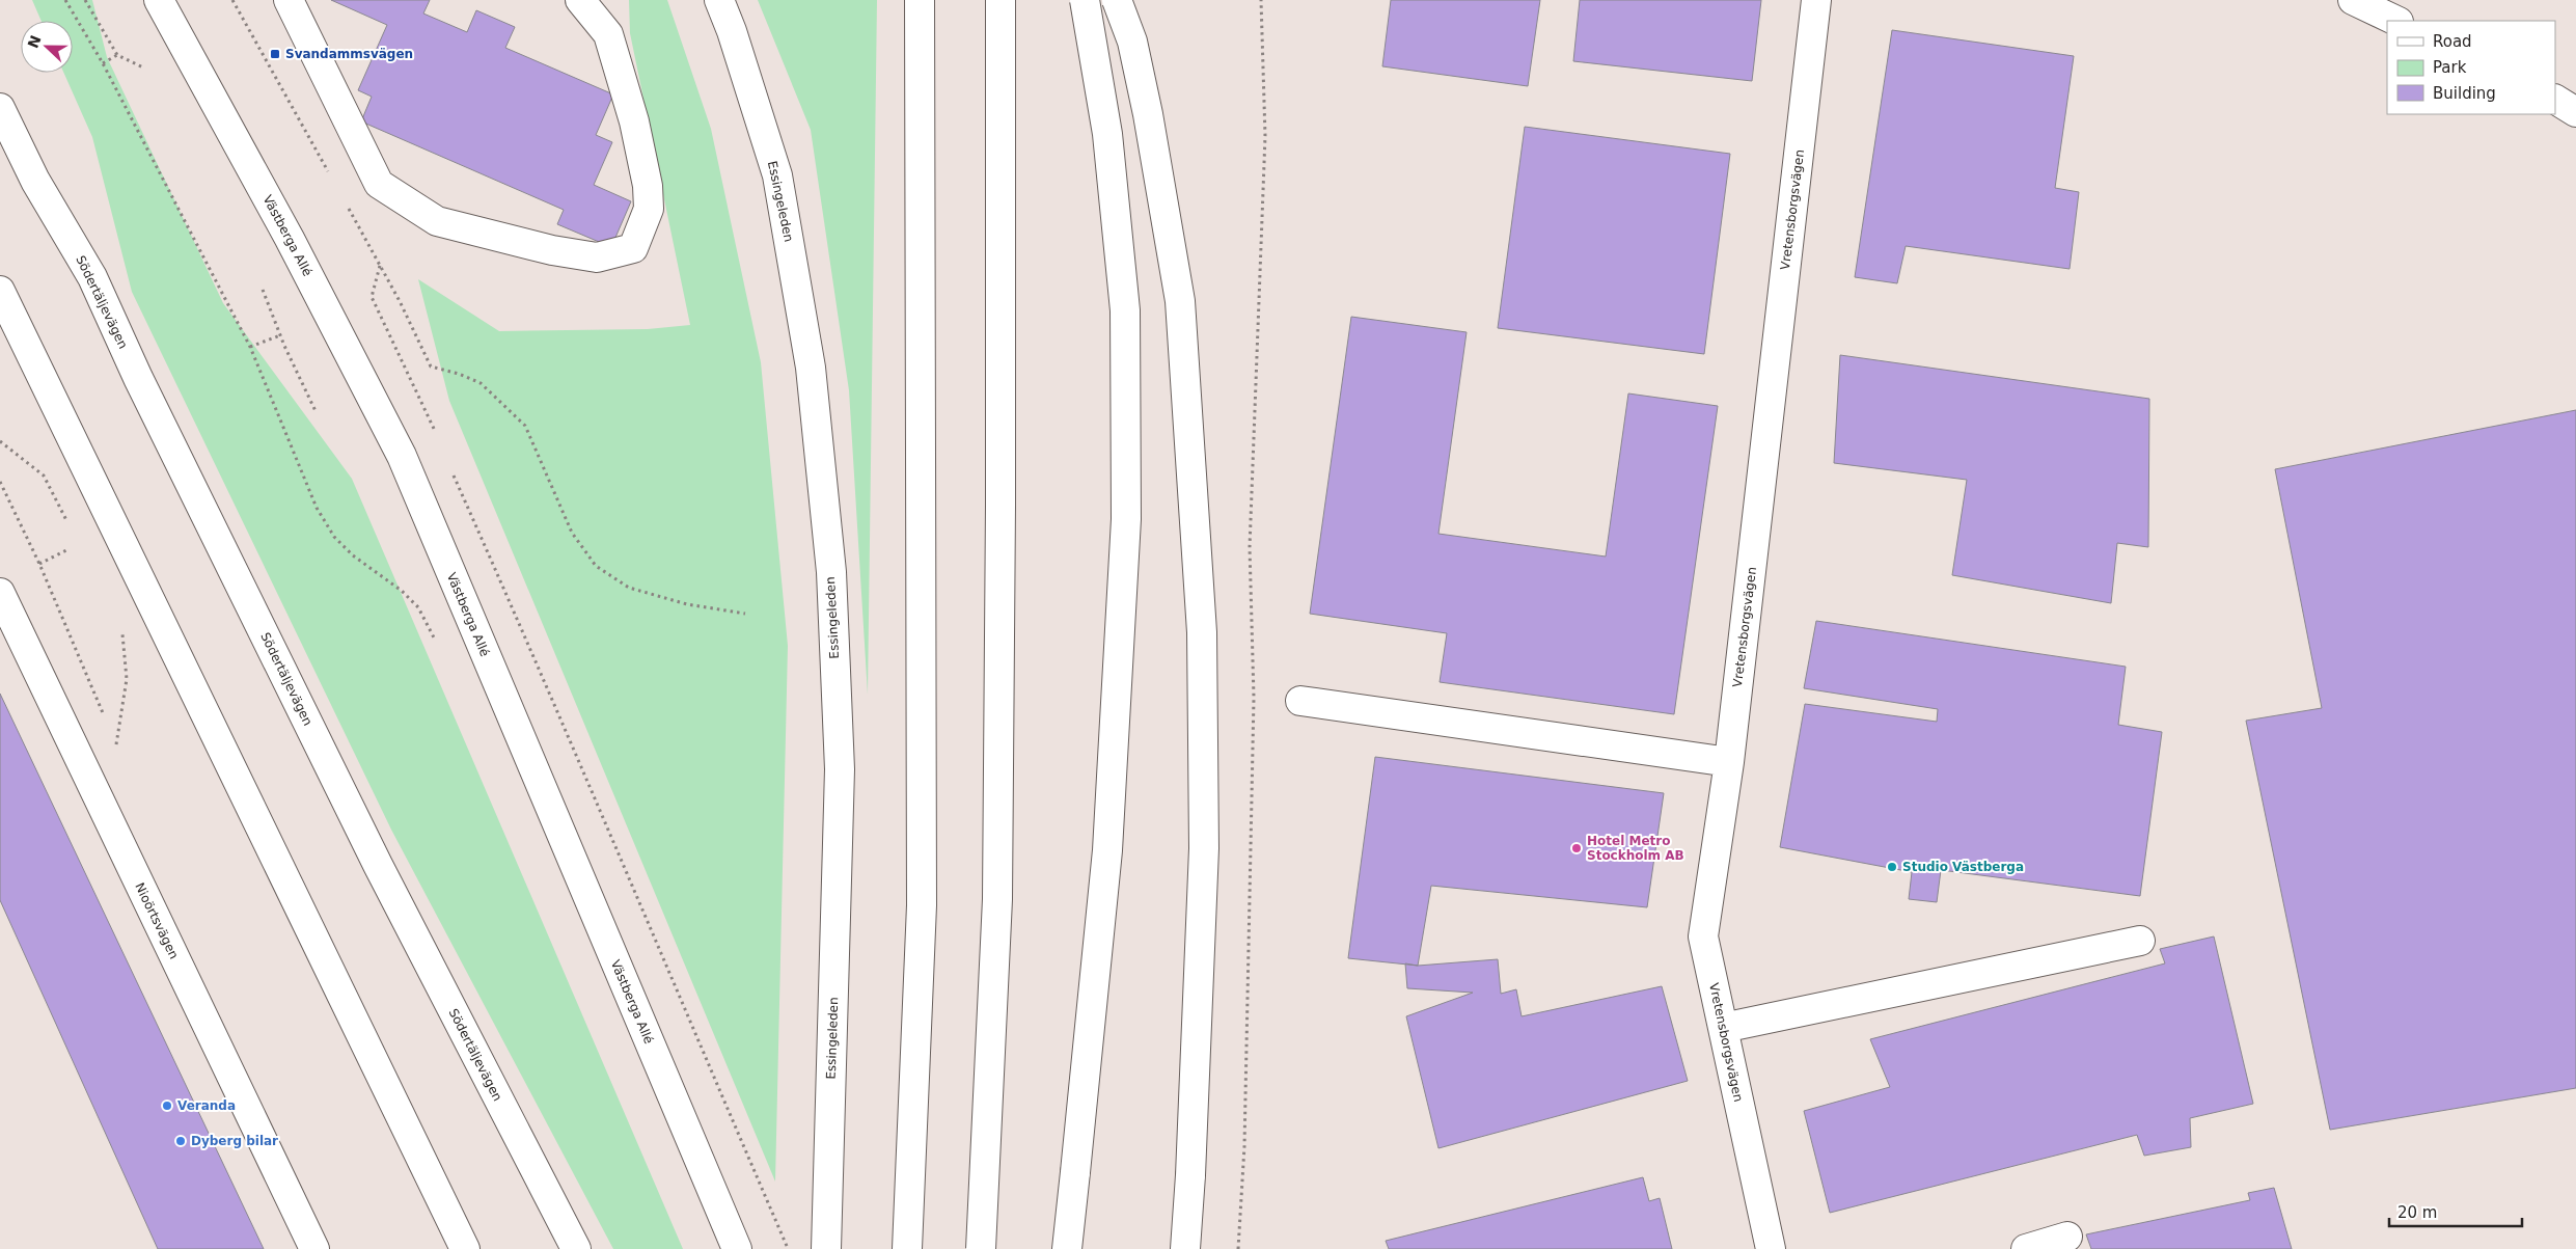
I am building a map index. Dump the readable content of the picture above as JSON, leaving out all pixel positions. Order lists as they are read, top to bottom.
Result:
{
  "streets": {
    "main road": [
      "Essingeleden",
      "Vretensborgsvägen",
      "Västberga Allé",
      "Södertäljevägen",
      "Nioörtsvägen"
    ]
  },
  "places": {
    "transit": ["Svandammsvägen"],
    "other": [
      "Hotel Metro Stockholm AB",
      "Studio Västberga",
      "Veranda",
      "Dyberg bilar"
    ]
  },
  "legend": ["Road", "Park", "Building"],
  "scale_bar": "20 m",
  "north": "left"
}
